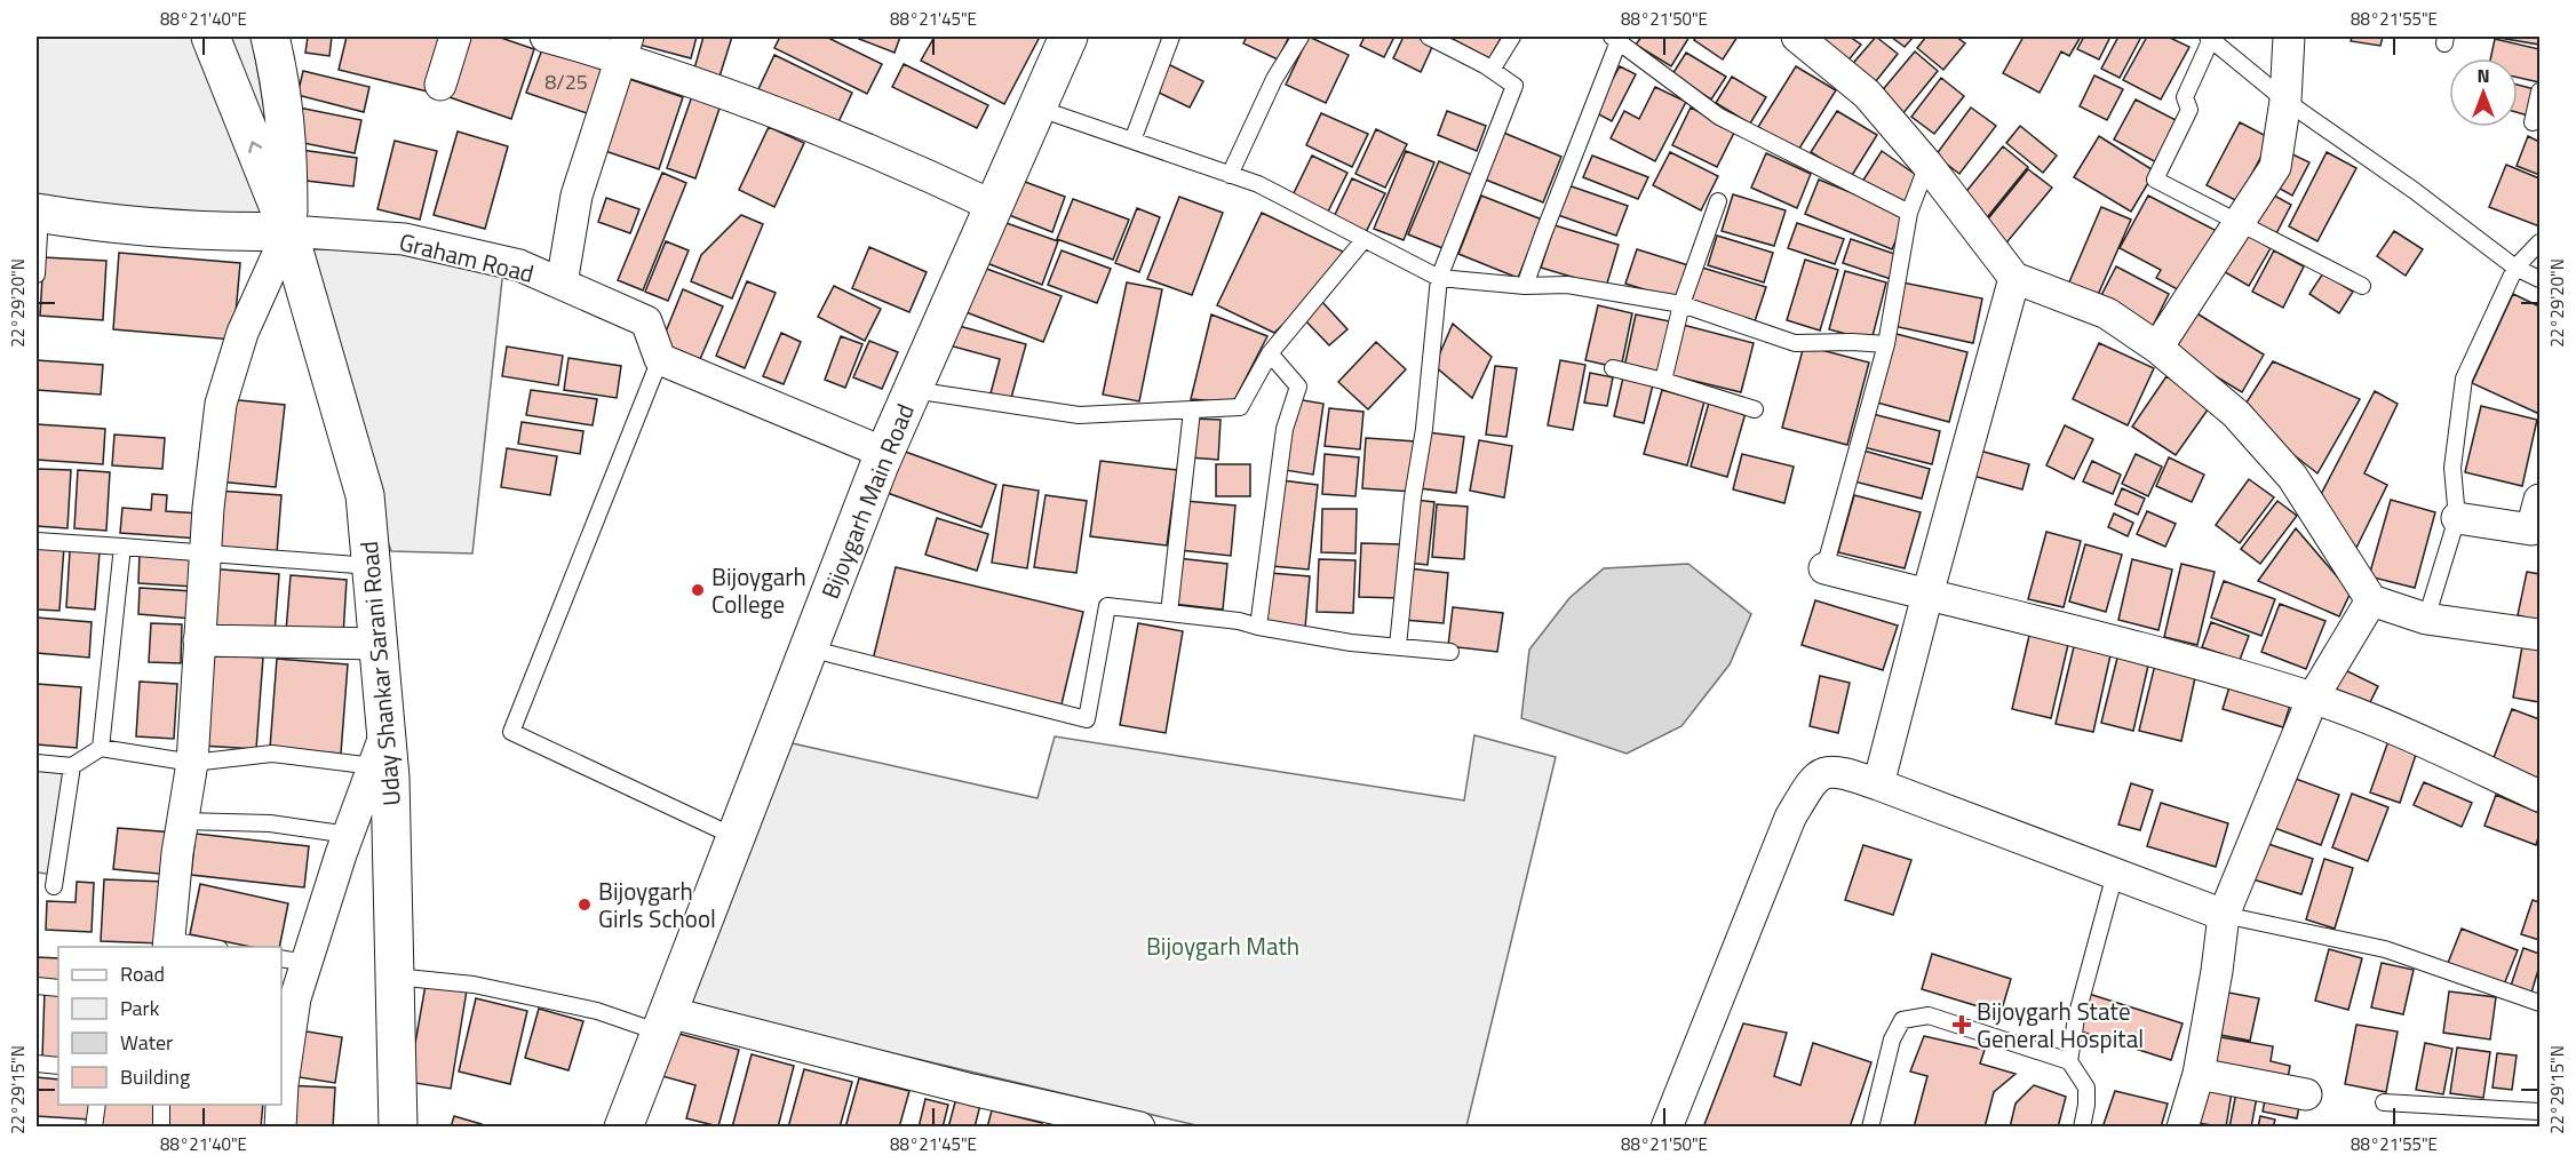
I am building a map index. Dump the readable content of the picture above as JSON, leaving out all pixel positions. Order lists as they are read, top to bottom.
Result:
{
  "streets": {
    "street": ["Graham Road", "Bijoygarh Main Road", "Uday Shankar Sarani Road"]
  },
  "crossings": [
    ["Graham Road", "Uday Shankar Sarani Road"]
  ],
  "parks": ["Bijoygarh Math"],
  "places": {
    "other": ["Bijoygarh College", "Bijoygarh Girls School"],
    "health": ["Bijoygarh State General Hospital"]
  },
  "house_numbers": ["8/25"],
  "legend": [
    "Road",
    "Park",
    "Water",
    "Building"
  ],
  "north": "top",
  "coordinates": [
    "88°21'40\"E",
    "88°21'45\"E",
    "88°21'50\"E",
    "88°21'55\"E",
    "22°29'20\"N",
    "22°29'15\"N"
  ]
}
